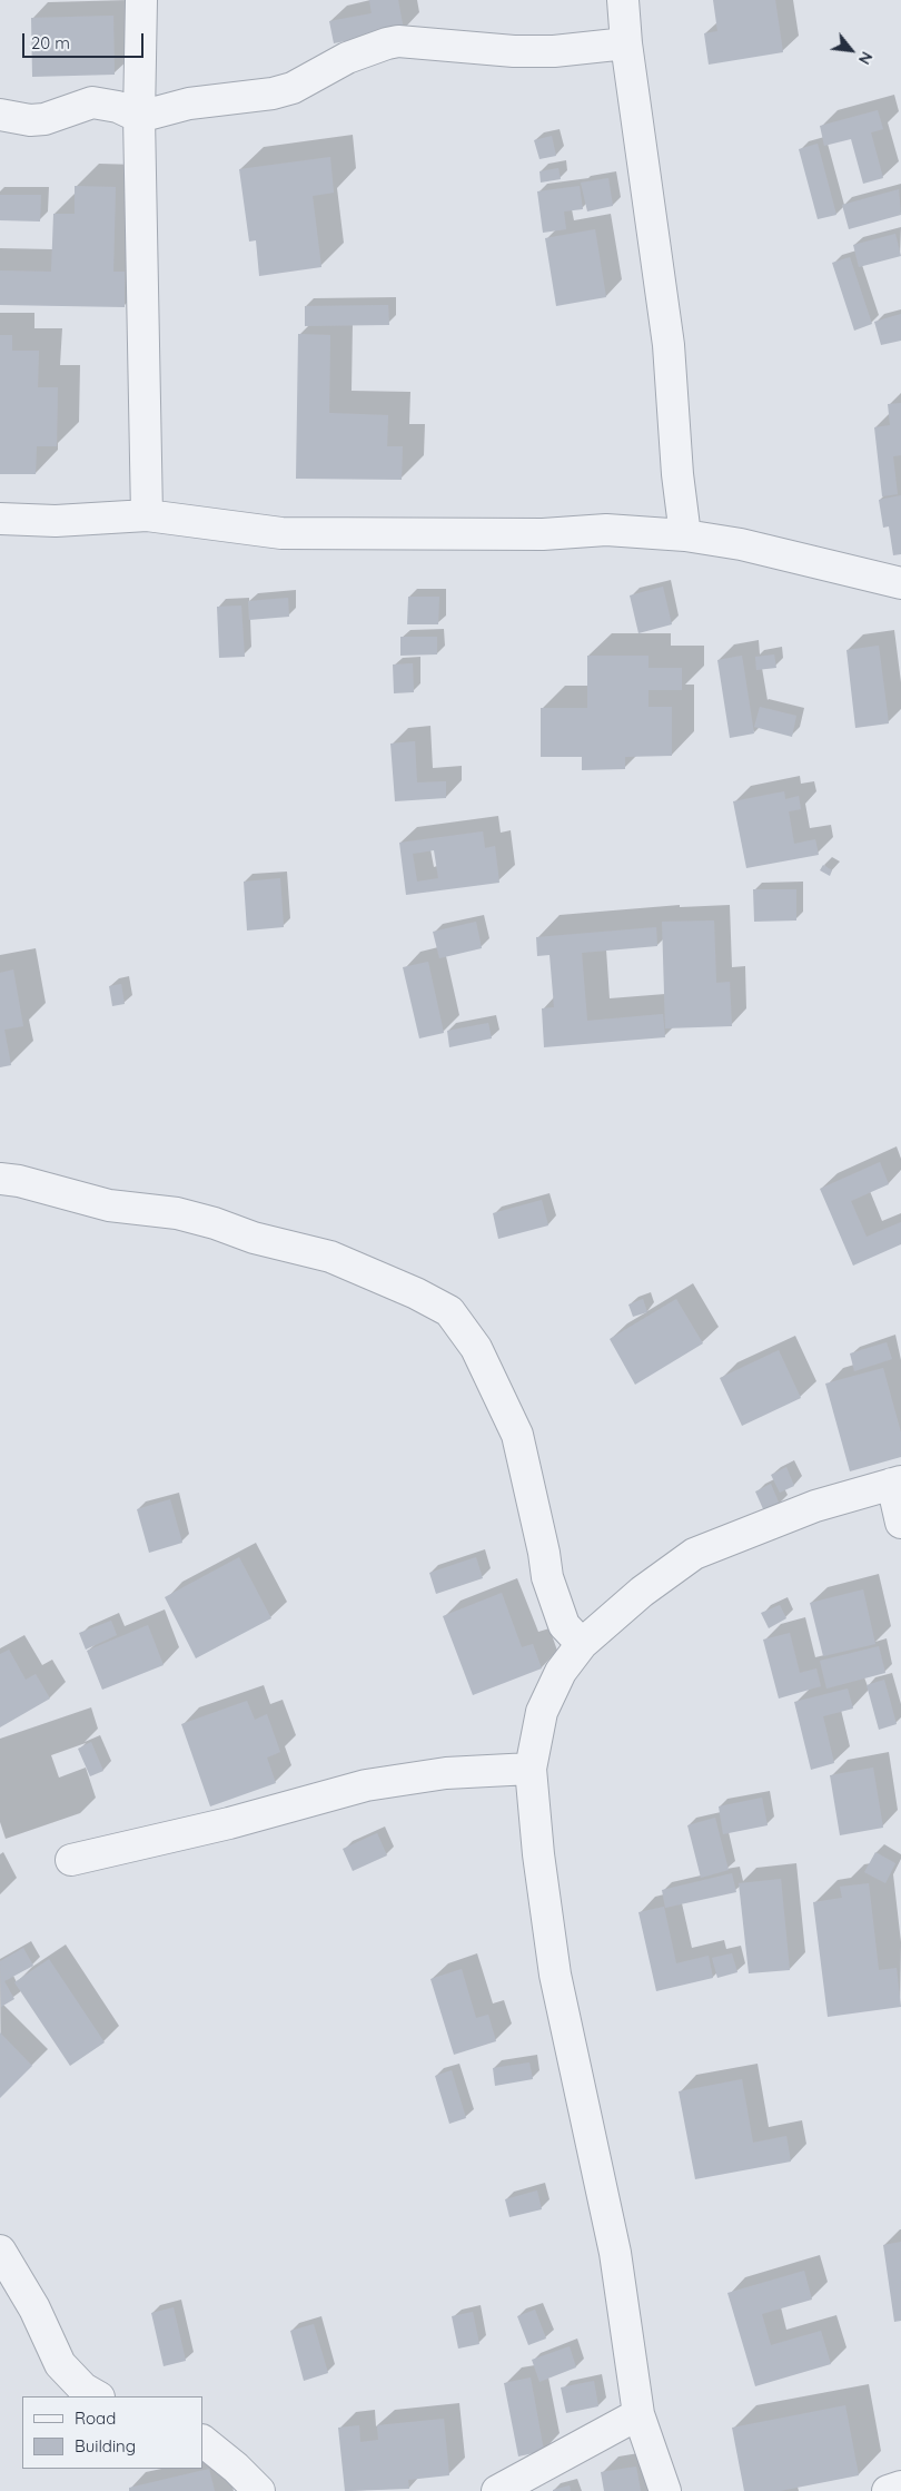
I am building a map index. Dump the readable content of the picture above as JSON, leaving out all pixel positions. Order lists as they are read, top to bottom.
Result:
{
  "legend": ["Road", "Building"],
  "scale_bar": "20 m",
  "north": "bottom right"
}
